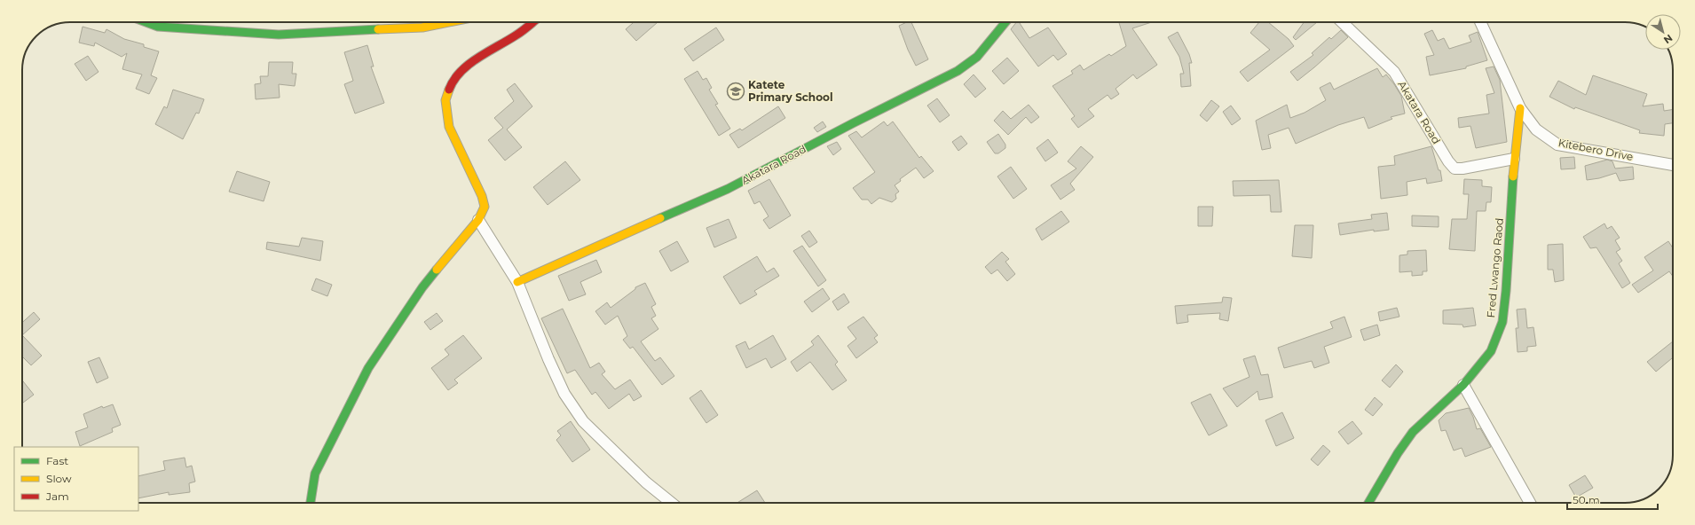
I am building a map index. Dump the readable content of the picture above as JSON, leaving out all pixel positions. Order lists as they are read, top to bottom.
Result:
{
  "streets": {
    "street": ["Akatara Road", "Kitebero Drive", "Fred Lwango Raod"]
  },
  "crossings": [
    ["Akatara Road", "Fred Lwango Raod"],
    ["Kitebero Drive", "Fred Lwango Raod"]
  ],
  "places": {
    "school or university": ["Katete Primary School"]
  },
  "legend": ["Fast", "Slow", "Jam"],
  "scale_bar": "50 m",
  "north": "bottom right"
}
